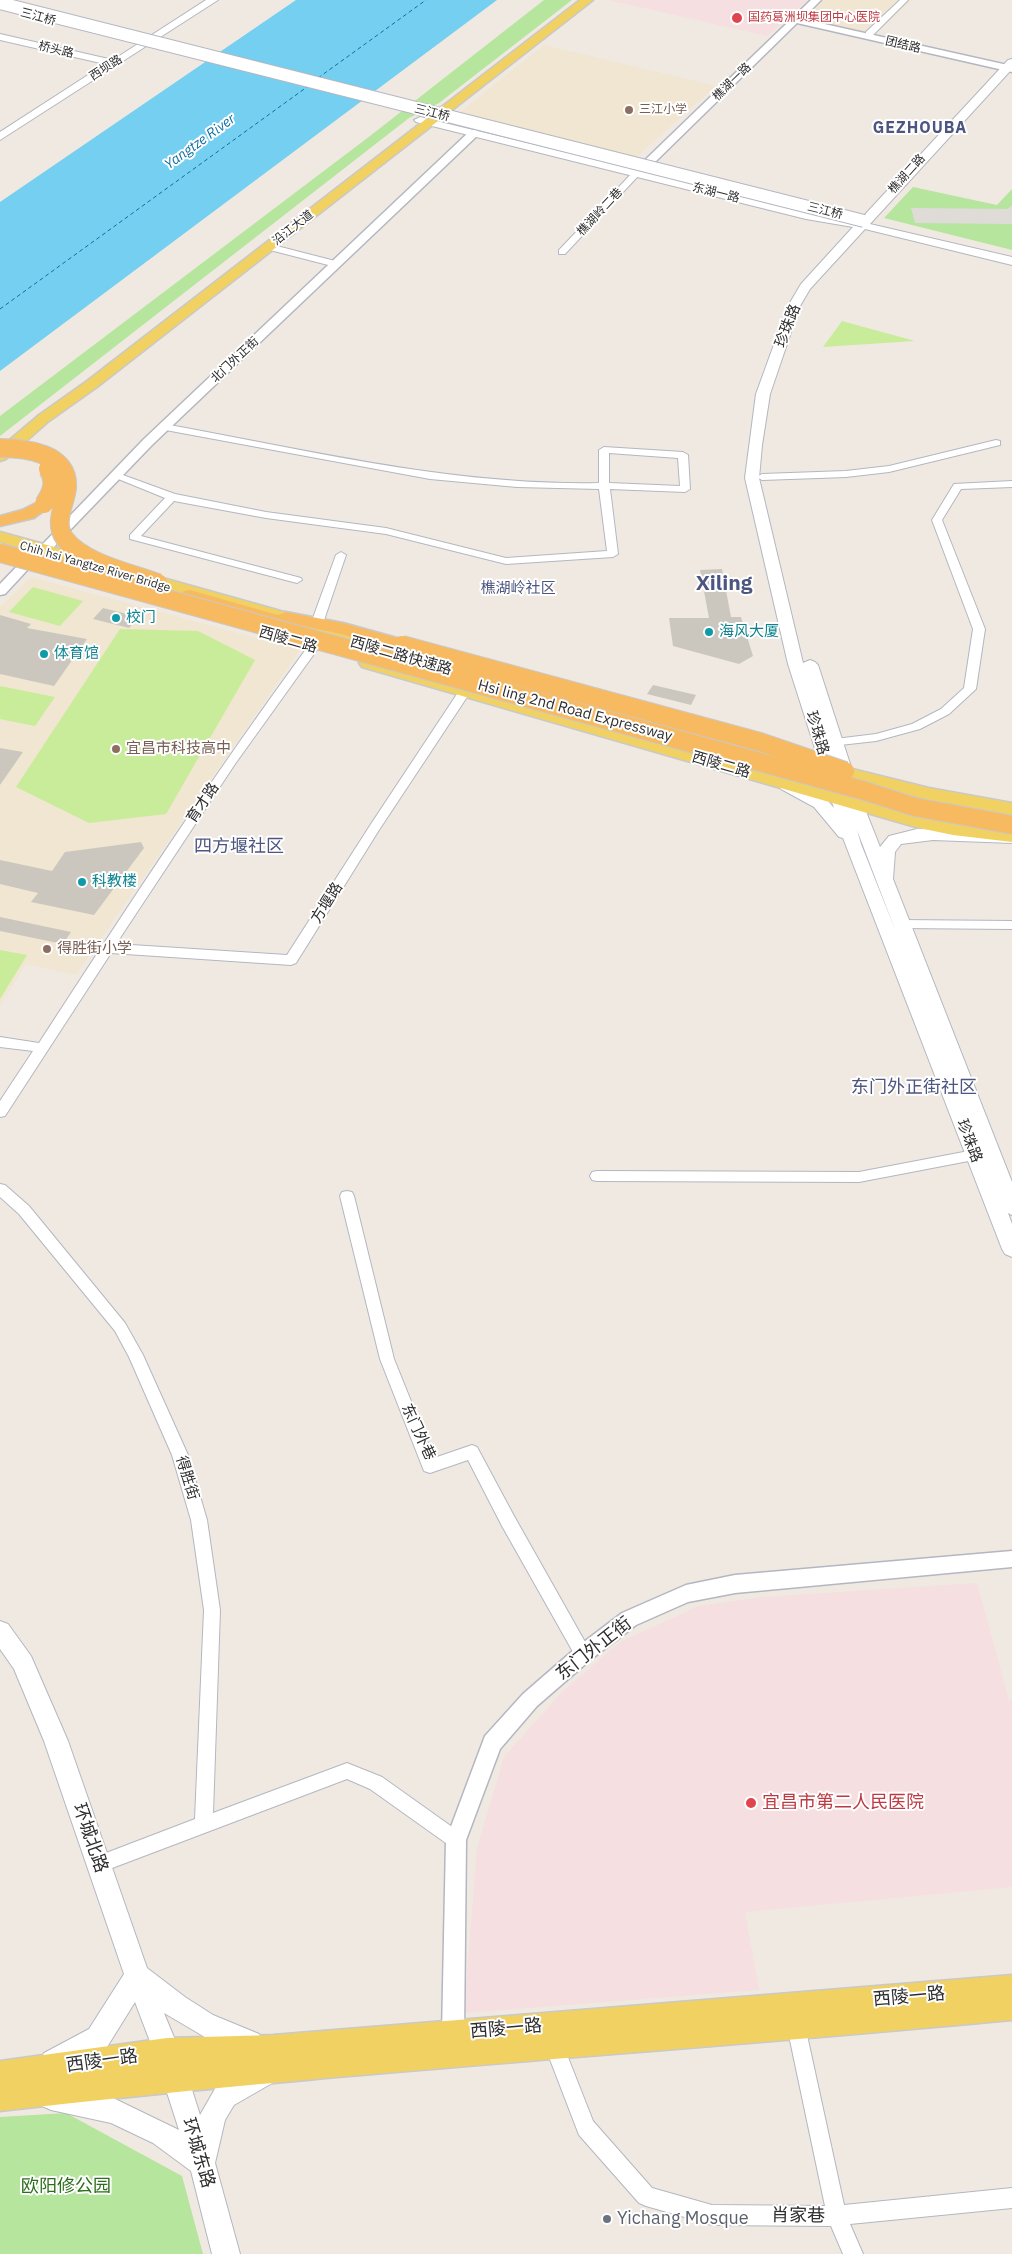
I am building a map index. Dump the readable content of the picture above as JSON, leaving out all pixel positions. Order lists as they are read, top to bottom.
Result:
{
  "streets": {
    "highway": ["Chih hsi Yangtze River Bridge", "西陵二路快速路", "Hsi ling 2nd Road Expressway"],
    "main road": [
      "三江桥",
      "桥头路",
      "西坝路",
      "樵湖二路",
      "东湖一路",
      "沿江大道",
      "珍珠路",
      "西陵二路",
      "环城北路",
      "西陵一路",
      "环城东路"
    ],
    "street": [
      "团结路",
      "樵湖一路",
      "樵湖岭二巷",
      "北门外正街",
      "育才路",
      "方堰路",
      "东门外巷",
      "得胜街",
      "东门外正街",
      "肖家巷"
    ]
  },
  "crossings": [
    ["三江桥", "樵湖二路"],
    ["三江桥", "东湖一路"],
    ["三江桥", "珍珠路"],
    ["团结路", "樵湖一路"],
    ["团结路", "樵湖二路"],
    ["桥头路", "西坝路"],
    ["樵湖二路", "东湖一路"],
    ["樵湖二路", "珍珠路"],
    ["东湖一路", "樵湖岭二巷"],
    ["东湖一路", "沿江大道"],
    ["东湖一路", "珍珠路"],
    ["东湖一路", "北门外正街"],
    ["珍珠路", "西陵二路"],
    ["北门外正街", "西陵二路"],
    ["Chih hsi Yangtze River Bridge", "西陵二路"],
    ["Chih hsi Yangtze River Bridge", "西陵二路快速路"],
    ["西陵二路", "育才路"],
    ["西陵二路", "方堰路"],
    ["育才路", "方堰路"],
    ["东门外巷", "东门外正街"],
    ["东门外正街", "西陵一路"],
    ["环城北路", "西陵一路"],
    ["环城北路", "环城东路"],
    ["西陵一路", "环城东路"],
    ["西陵一路", "肖家巷"]
  ],
  "districts": [
    "GEZHOUBA",
    "Xiling",
    "樵湖岭社区",
    "四方堰社区",
    "东门外正街社区"
  ],
  "water": ["Yangtze River"],
  "parks": ["欧阳修公园"],
  "places": [
    "国药葛洲坝集团中心医院",
    "三江小学",
    "校门",
    "海风大厦",
    "体育馆",
    "宜昌市科技高中",
    "科教楼",
    "得胜街小学",
    "宜昌市第二人民医院",
    "Yichang Mosque"
  ]
}
